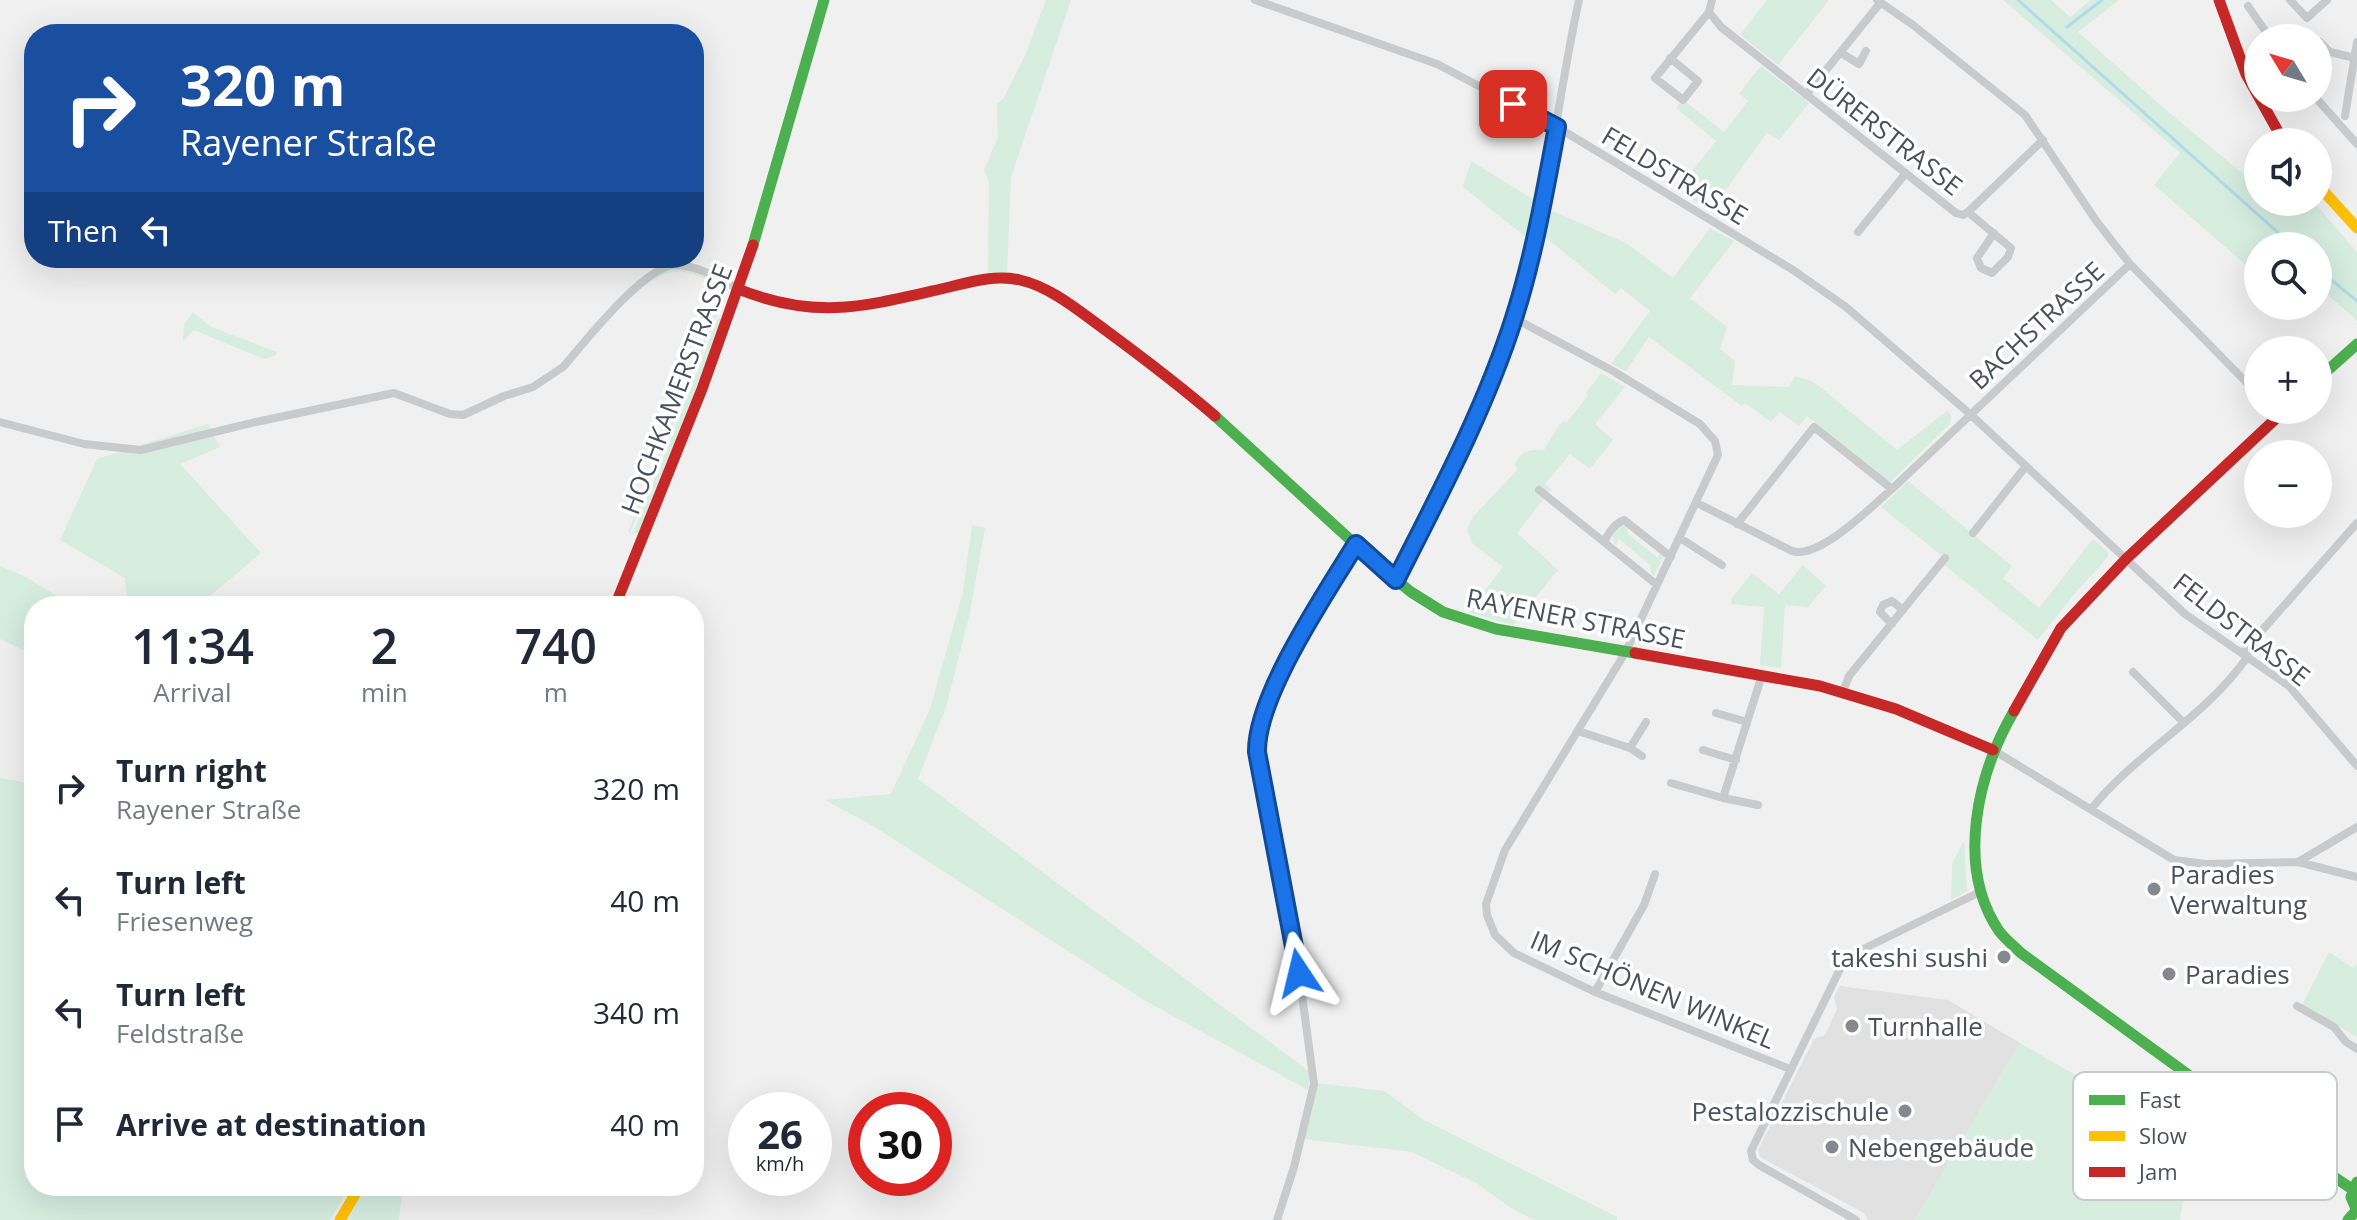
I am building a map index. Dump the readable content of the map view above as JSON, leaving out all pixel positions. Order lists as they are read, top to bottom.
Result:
{
  "streets": {
    "street": [
      "DÜRERSTRASSE",
      "FELDSTRASSE",
      "BACHSTRASSE",
      "HOCHKAMERSTRASSE",
      "RAYENER STRASSE",
      "IM SCHÖNEN WINKEL"
    ]
  },
  "crossings": [
    ["FELDSTRASSE", "BACHSTRASSE"],
    ["BACHSTRASSE", "IM SCHÖNEN WINKEL"],
    ["HOCHKAMERSTRASSE", "RAYENER STRASSE"],
    ["RAYENER STRASSE", "IM SCHÖNEN WINKEL"]
  ],
  "places": [
    "Paradies Verwaltung",
    "takeshi sushi",
    "Paradies",
    "Turnhalle",
    "Pestalozzischule",
    "Nebengebäude"
  ],
  "legend": ["Fast", "Slow", "Jam"],
  "north": "top left",
  "page": {
    "map_buttons": ["+", "−"],
    "turn": ["320 m", "Rayener Straße"],
    "then": "Then",
    "eta": [
      "11:34",
      "Arrival",
      "2",
      "min",
      "740",
      "m"
    ],
    "list": [
      {
        "name": "Turn right",
        "note": "Rayener Straße",
        "value": "320 m"
      },
      {
        "name": "Turn left",
        "note": "Friesenweg",
        "value": "40 m"
      },
      {
        "name": "Turn left",
        "note": "Feldstraße",
        "value": "340 m"
      },
      {
        "name": "Arrive at destination",
        "value": "40 m"
      }
    ],
    "speed": "26 km/h",
    "limit": "30"
  }
}
